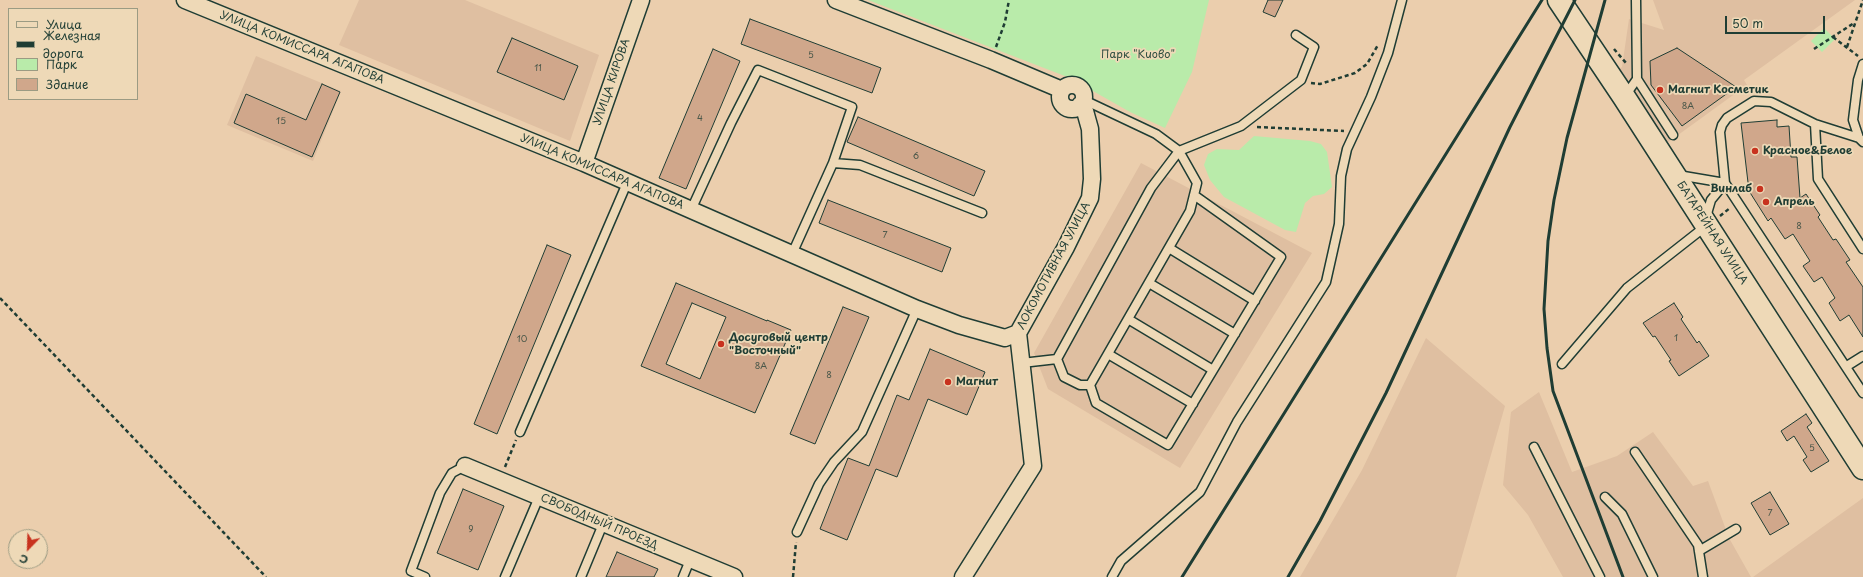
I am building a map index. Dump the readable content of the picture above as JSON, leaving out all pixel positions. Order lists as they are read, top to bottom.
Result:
{
  "streets": {
    "main road": ["БАТАРЕЙНАЯ УЛИЦА"],
    "street": [
      "УЛИЦА КОМИССАРА АГАПОВА",
      "УЛИЦА КИРОВА",
      "ЛОКОМОТИВНАЯ УЛИЦА",
      "СВОБОДНЫЙ ПРОЕЗД"
    ]
  },
  "crossings": [
    ["УЛИЦА КОМИССАРА АГАПОВА", "УЛИЦА КИРОВА"],
    ["УЛИЦА КОМИССАРА АГАПОВА", "ЛОКОМОТИВНАЯ УЛИЦА"]
  ],
  "parks": ["Парк \"Киово\""],
  "places": [
    "Магнит Косметик",
    "Красное&Белое",
    "Винлаб",
    "Апрель",
    "Досуговый центр \"Восточный\"",
    "Магнит"
  ],
  "house_numbers": [
    "5",
    "11",
    "8А",
    "4",
    "15",
    "6",
    "8",
    "7",
    "1",
    "10",
    "8А",
    "8",
    "5",
    "7",
    "9"
  ],
  "legend": [
    "Улица",
    "Железная дорога",
    "Парк",
    "Здание"
  ],
  "scale_bar": "50 m",
  "north": "bottom left"
}
